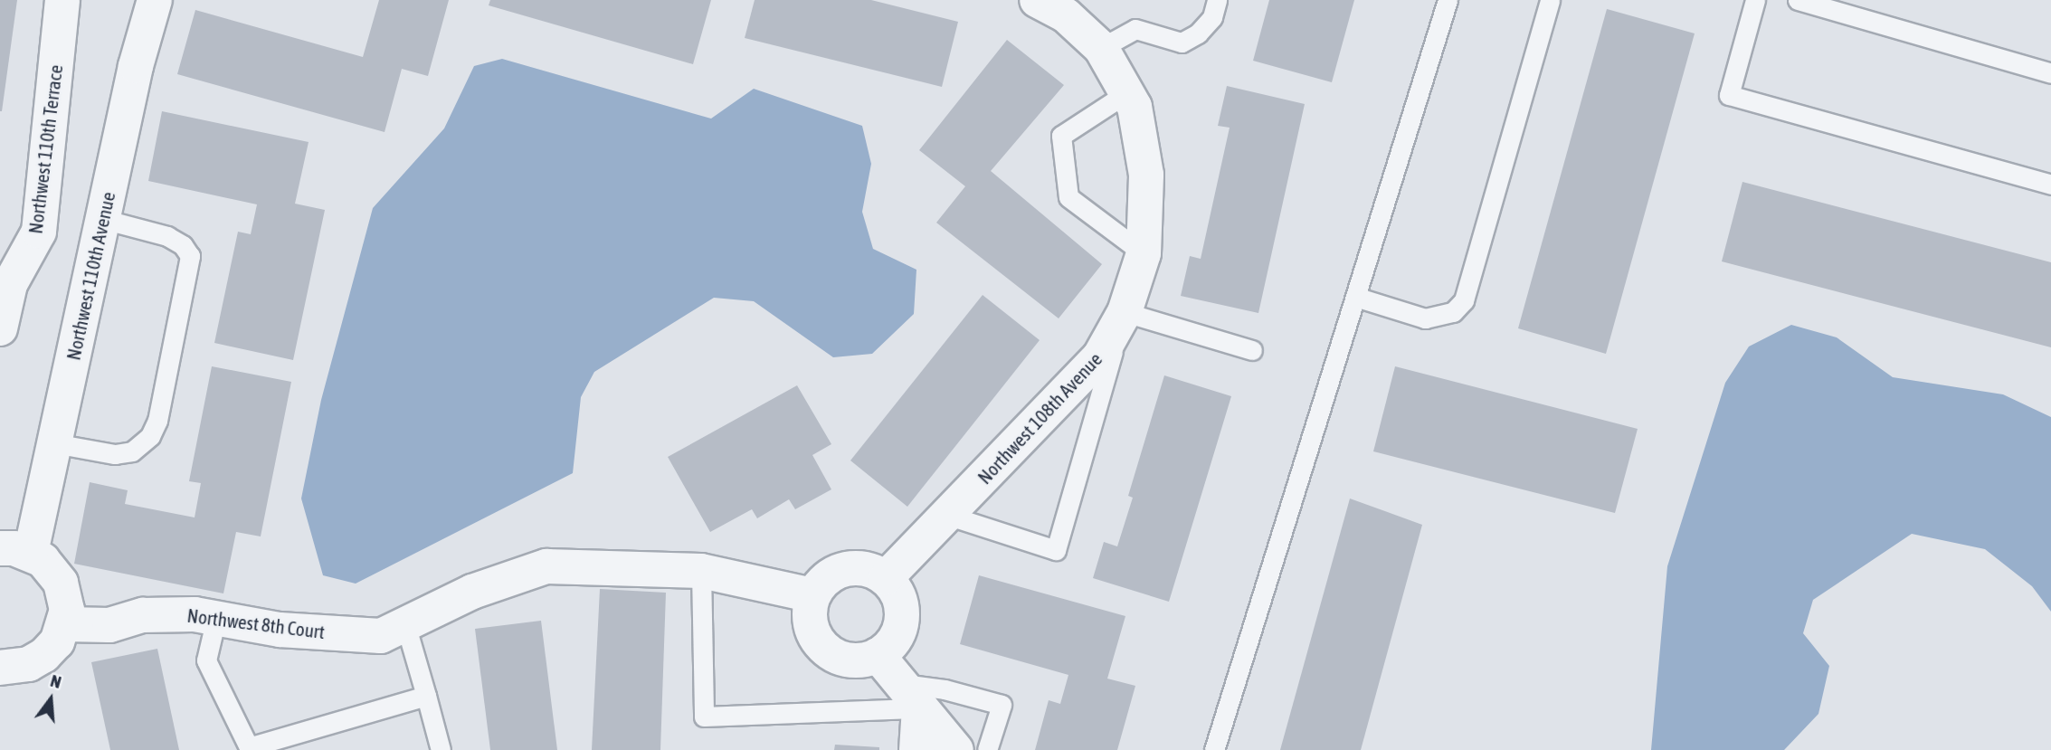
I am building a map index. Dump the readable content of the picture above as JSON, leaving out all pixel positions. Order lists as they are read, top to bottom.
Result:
{
  "streets": {
    "street": [
      "Northwest 110th Terrace",
      "Northwest 110th Avenue",
      "Northwest 108th Avenue",
      "Northwest 8th Court"
    ]
  },
  "crossings": [
    ["Northwest 108th Avenue", "Northwest 8th Court"]
  ],
  "north": "top"
}
